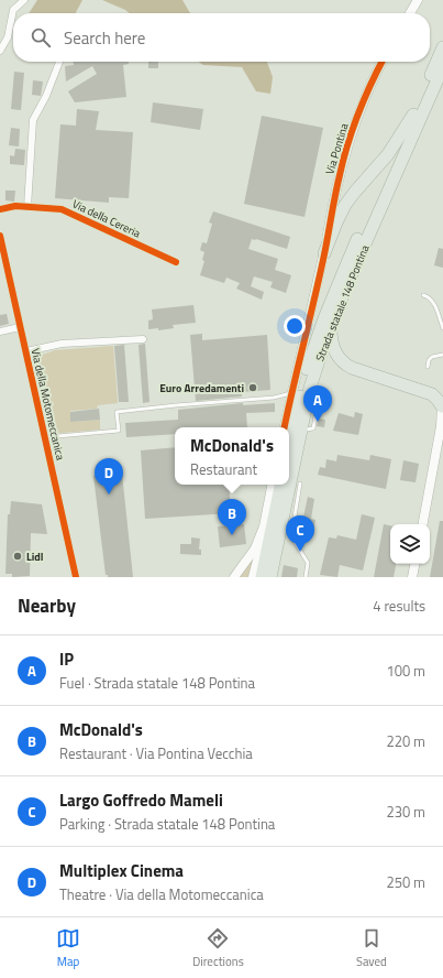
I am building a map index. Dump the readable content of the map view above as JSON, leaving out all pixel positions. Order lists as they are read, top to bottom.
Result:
{
  "streets": {
    "highway": ["Strada statale 148 Pontina"],
    "street": ["Via Pontina", "Via della Cereria", "Via della Motomeccanica"]
  },
  "places": ["Euro Arredamenti", "Lidl"],
  "page": {
    "search": "Search here",
    "pins": [
      "A",
      "D",
      "B",
      "C"
    ],
    "popup": ["McDonald's", "Restaurant"],
    "heading": ["Nearby", "4 results"],
    "list": [
      {
        "mark": "A",
        "name": "IP",
        "note": "Fuel · Strada statale 148 Pontina",
        "value": "100 m"
      },
      {
        "mark": "B",
        "name": "McDonald's",
        "note": "Restaurant · Via Pontina Vecchia",
        "value": "220 m"
      },
      {
        "mark": "C",
        "name": "Largo Goffredo Mameli",
        "note": "Parking · Strada statale 148 Pontina",
        "value": "230 m"
      },
      {
        "mark": "D",
        "name": "Multiplex Cinema",
        "note": "Theatre · Via della Motomeccanica",
        "value": "250 m"
      }
    ],
    "nav": ["Map", "Directions", "Saved"]
  }
}
